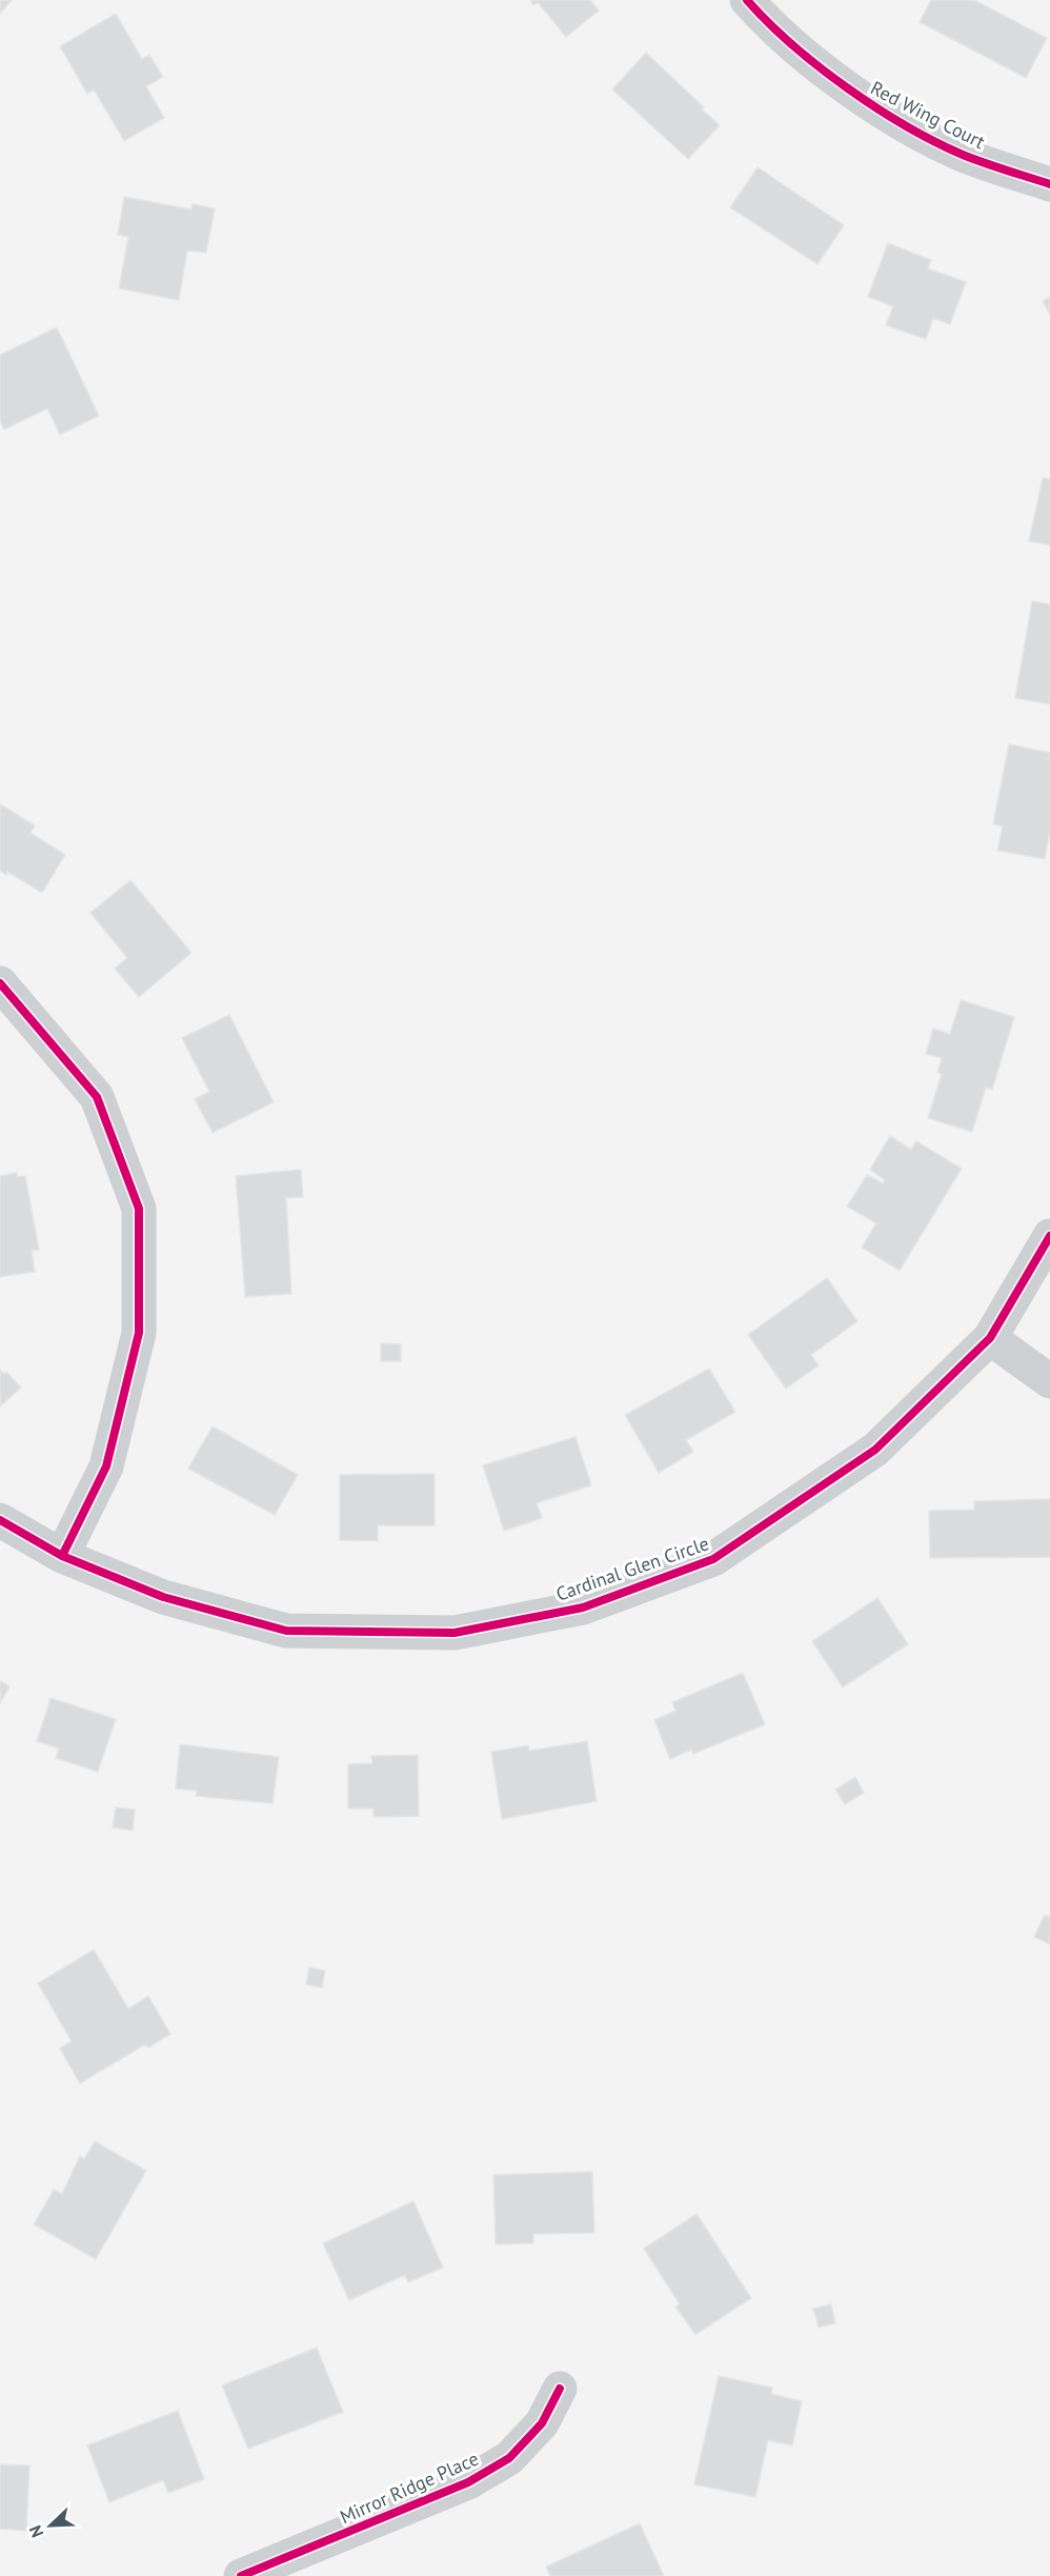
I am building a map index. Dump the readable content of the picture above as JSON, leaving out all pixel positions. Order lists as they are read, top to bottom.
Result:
{
  "streets": {
    "street": ["Red Wing Court", "Cardinal Glen Circle", "Mirror Ridge Place"]
  },
  "north": "bottom left"
}
